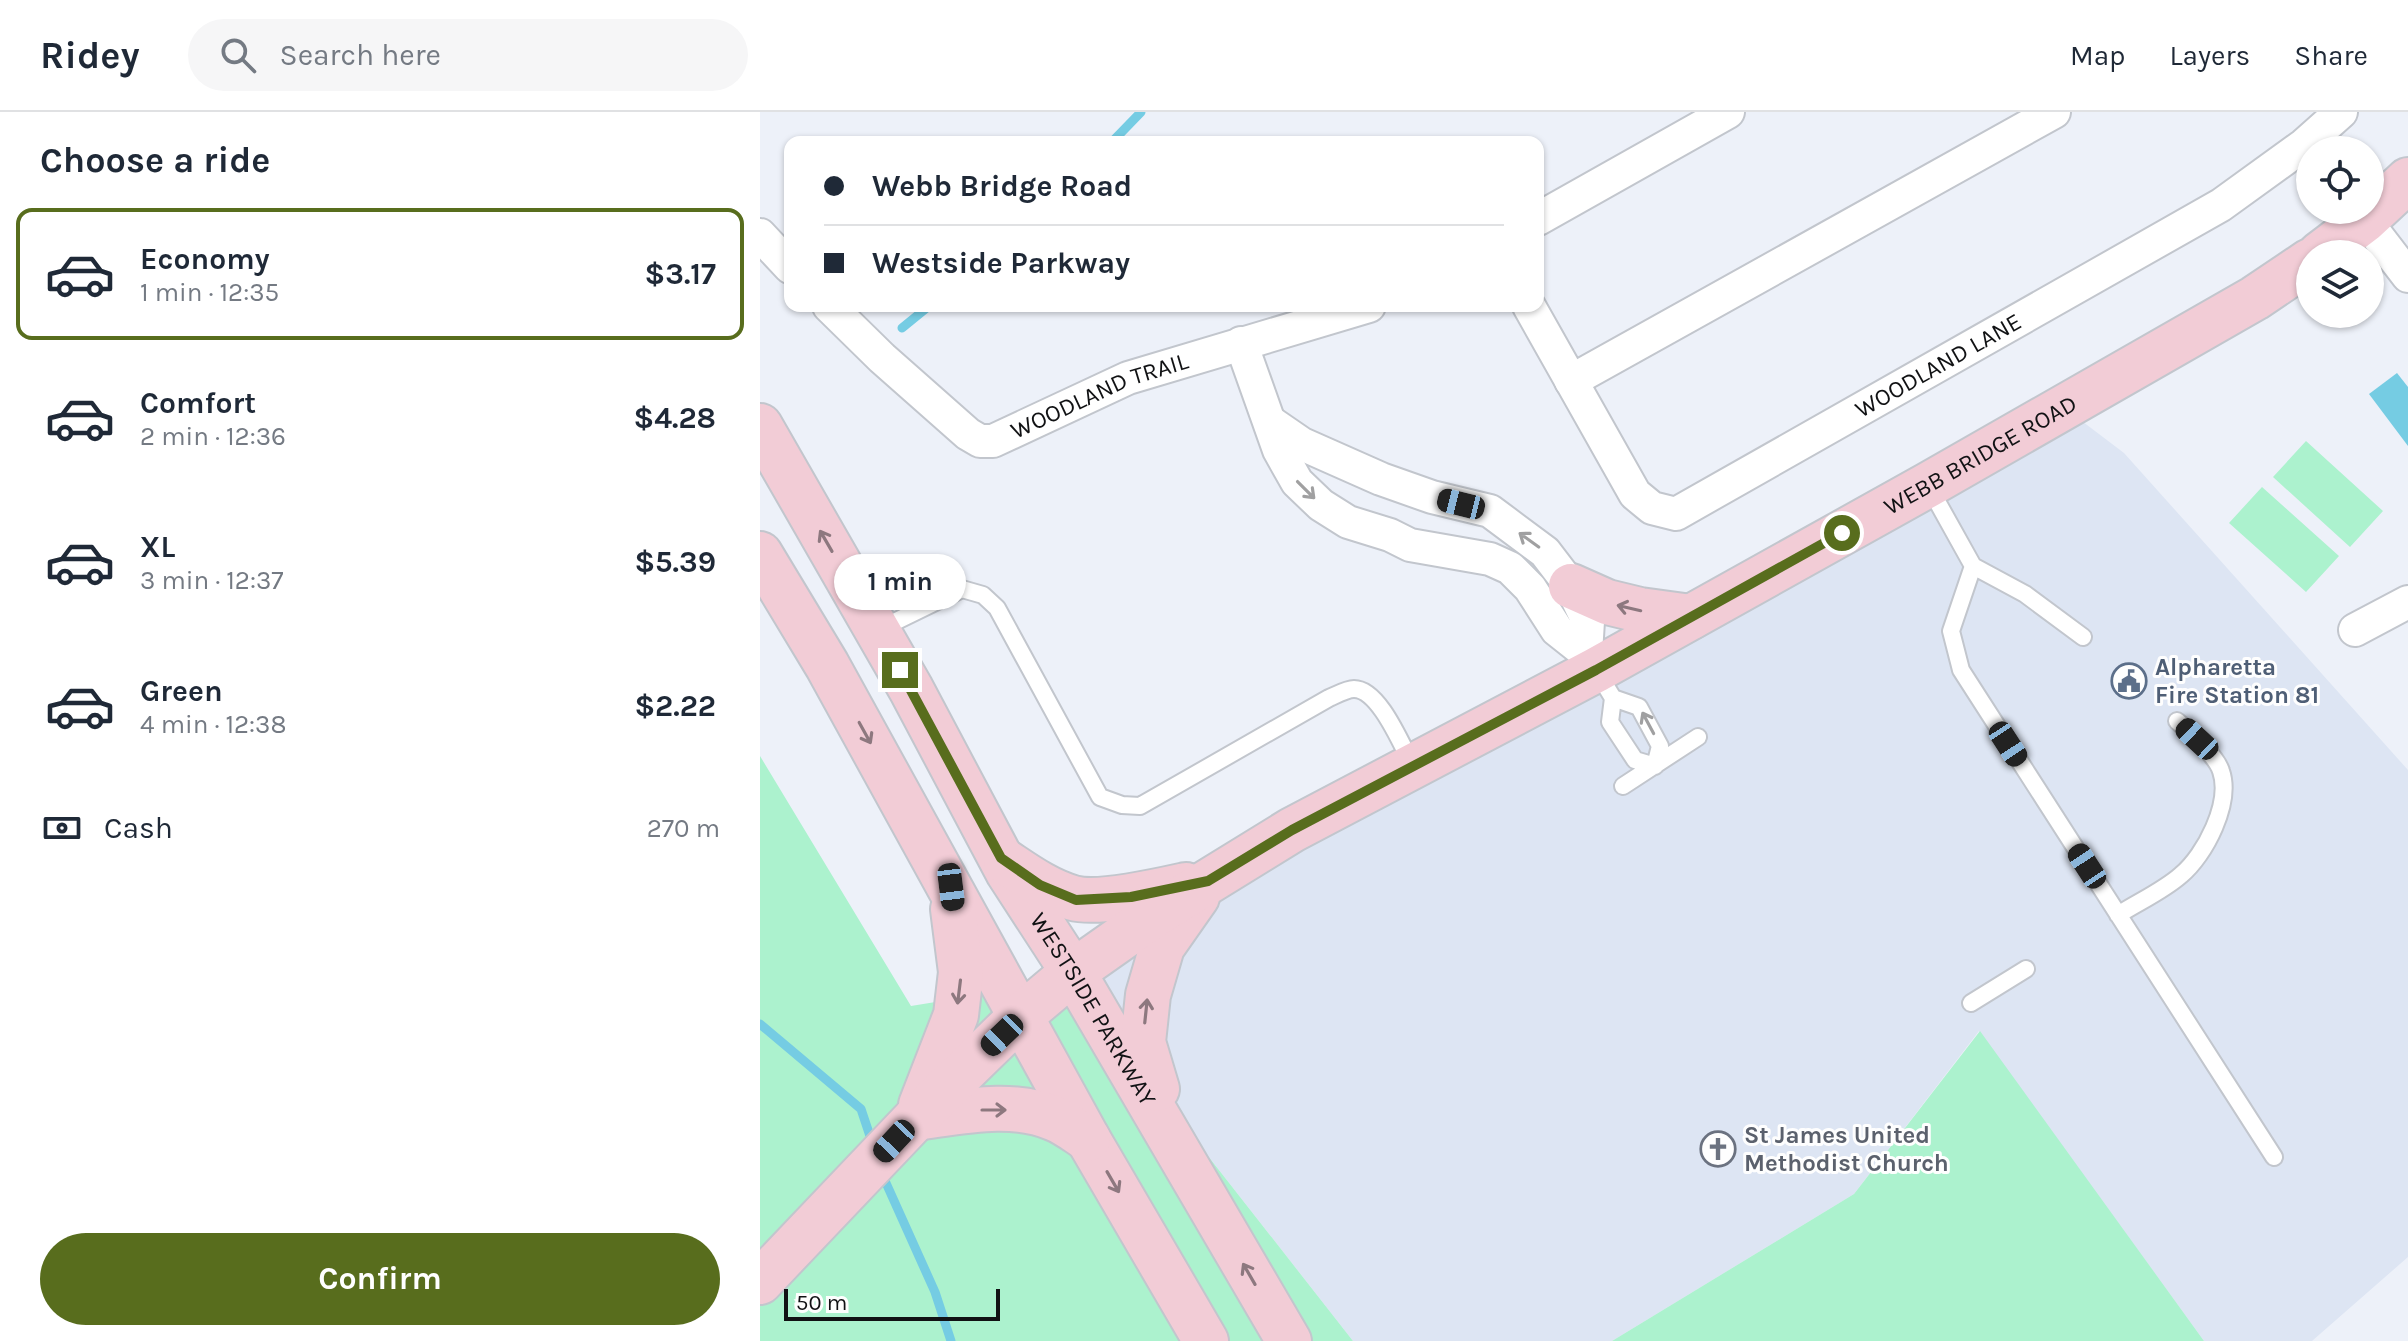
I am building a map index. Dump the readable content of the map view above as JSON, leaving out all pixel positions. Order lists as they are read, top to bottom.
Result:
{
  "streets": {
    "main road": ["WEBB BRIDGE ROAD", "WESTSIDE PARKWAY"],
    "street": ["WOODLAND LANE", "WOODLAND TRAIL"]
  },
  "crossings": [
    ["WEBB BRIDGE ROAD", "WESTSIDE PARKWAY"]
  ],
  "places": {
    "public building": ["Alpharetta Fire Station 81"],
    "church": ["St James United Methodist Church"]
  },
  "scale_bar": "50 m",
  "page": {
    "header": "Ridey",
    "search": "Search here",
    "nav": ["Map", "Layers", "Share"],
    "heading": "Choose a ride",
    "banner": ["Webb Bridge Road", "Westside Parkway"],
    "list": [
      {
        "name": "Economy",
        "note": "1 min · 12:35",
        "value": "$3.17"
      },
      {
        "name": "Comfort",
        "note": "2 min · 12:36",
        "value": "$4.28"
      },
      {
        "name": "XL",
        "note": "3 min · 12:37",
        "value": "$5.39"
      },
      {
        "name": "Green",
        "note": "4 min · 12:38",
        "value": "$2.22"
      }
    ],
    "bubble": "1 min",
    "pay": ["Cash", "270 m"],
    "buttons": "Confirm",
    "scale": "50 m"
  }
}
